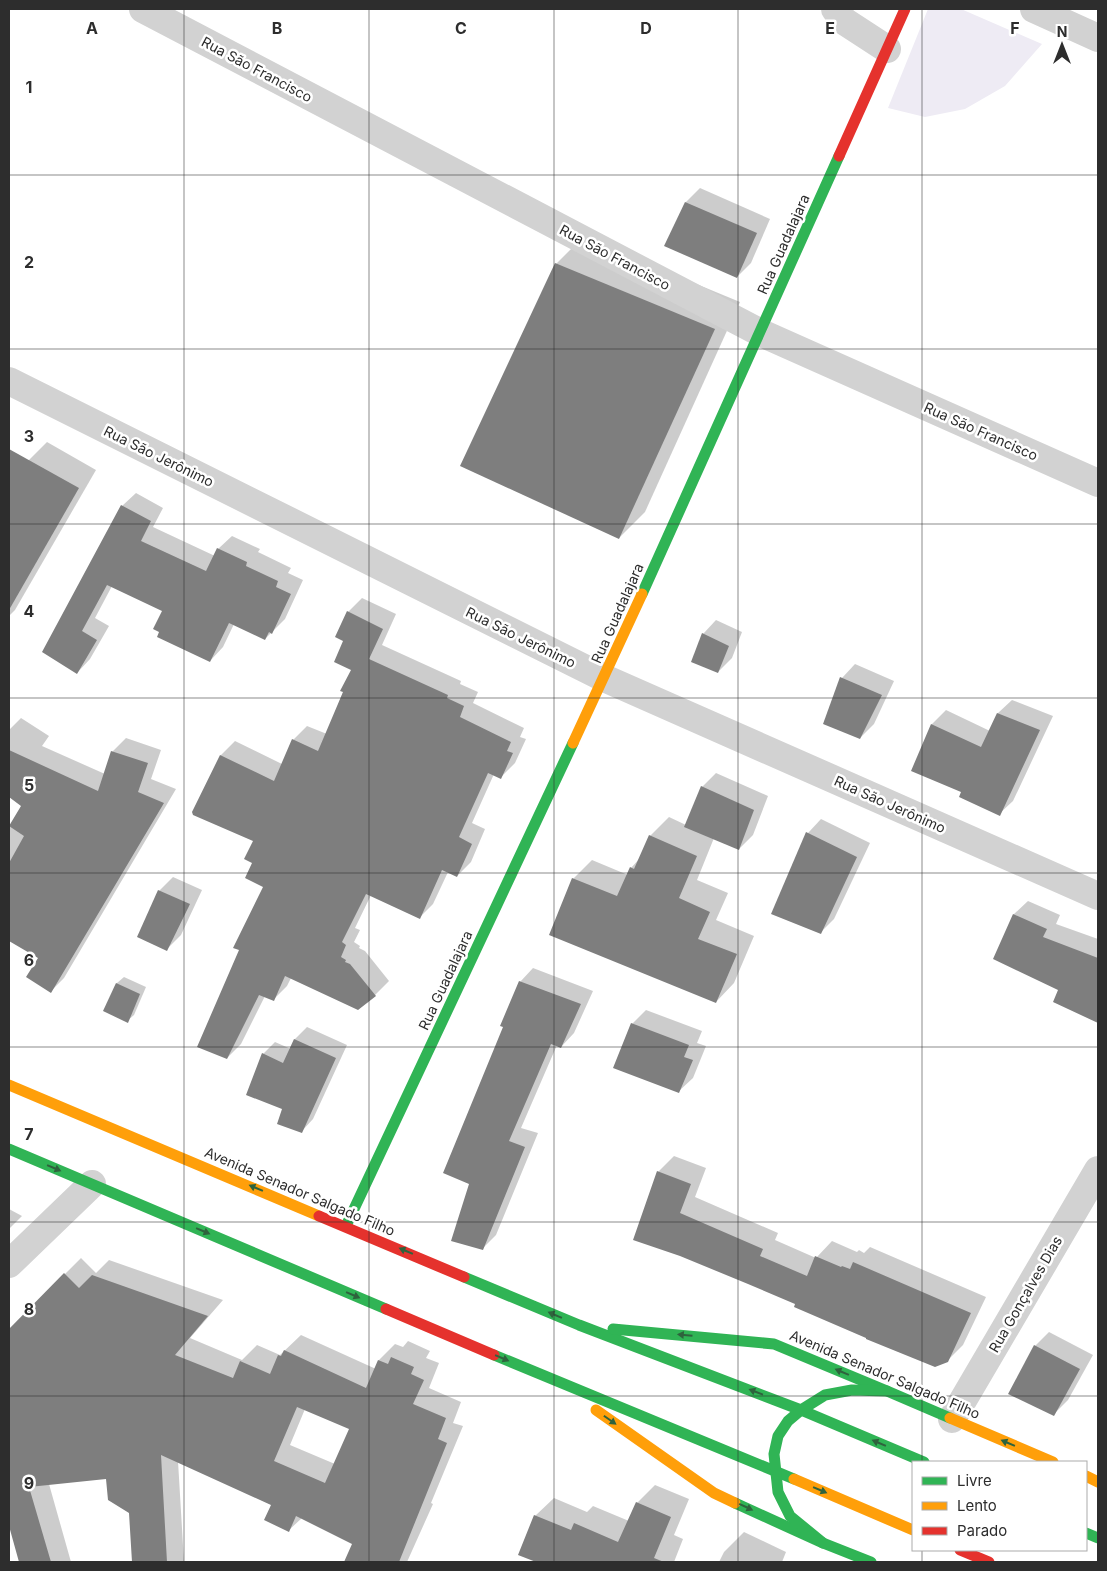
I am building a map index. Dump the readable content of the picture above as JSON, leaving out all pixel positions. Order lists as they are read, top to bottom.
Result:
{
  "streets": {
    "main road": ["Rua Guadalajara", "Avenida Senador Salgado Filho"],
    "street": ["Rua São Francisco", "Rua São Jerônimo", "Rua Gonçalves Dias"]
  },
  "crossings": [
    ["Rua São Francisco", "Rua Guadalajara"],
    ["Rua Guadalajara", "Rua São Jerônimo"],
    ["Rua Guadalajara", "Avenida Senador Salgado Filho"],
    ["Avenida Senador Salgado Filho", "Rua Gonçalves Dias"]
  ],
  "legend": ["Livre", "Lento", "Parado"],
  "north": "top",
  "grid": {
    "columns": [
      "A",
      "B",
      "C",
      "D",
      "E",
      "F"
    ],
    "rows": [
      "1",
      "2",
      "3",
      "4",
      "5",
      "6",
      "7",
      "8",
      "9"
    ]
  }
}
